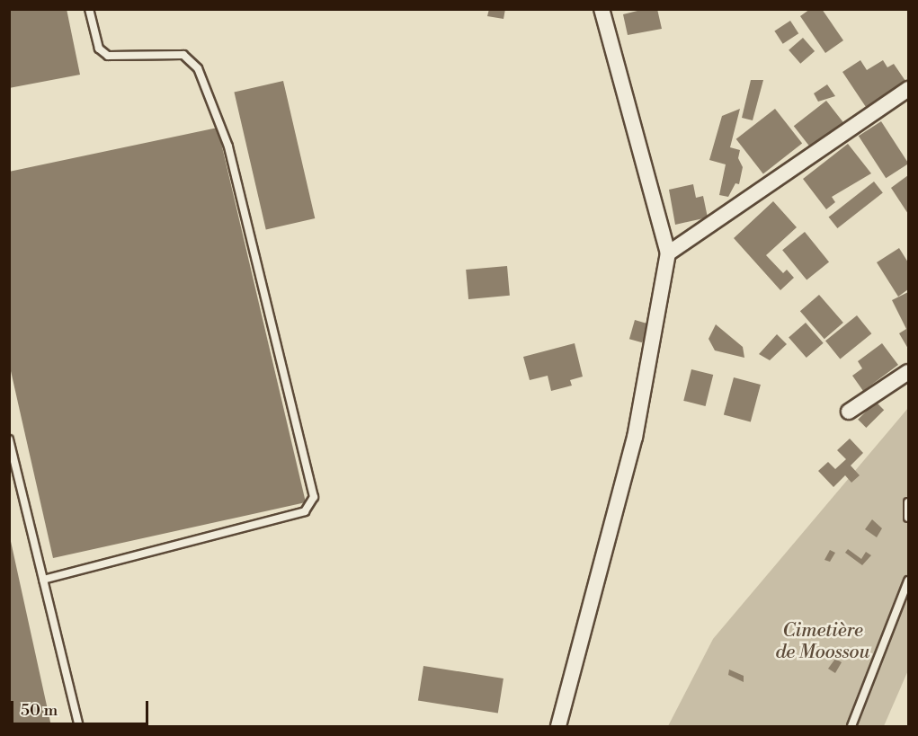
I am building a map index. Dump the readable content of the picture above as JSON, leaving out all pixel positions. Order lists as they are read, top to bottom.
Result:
{
  "parks": ["Cimetière de Moossou"],
  "scale_bar": "50 m"
}
